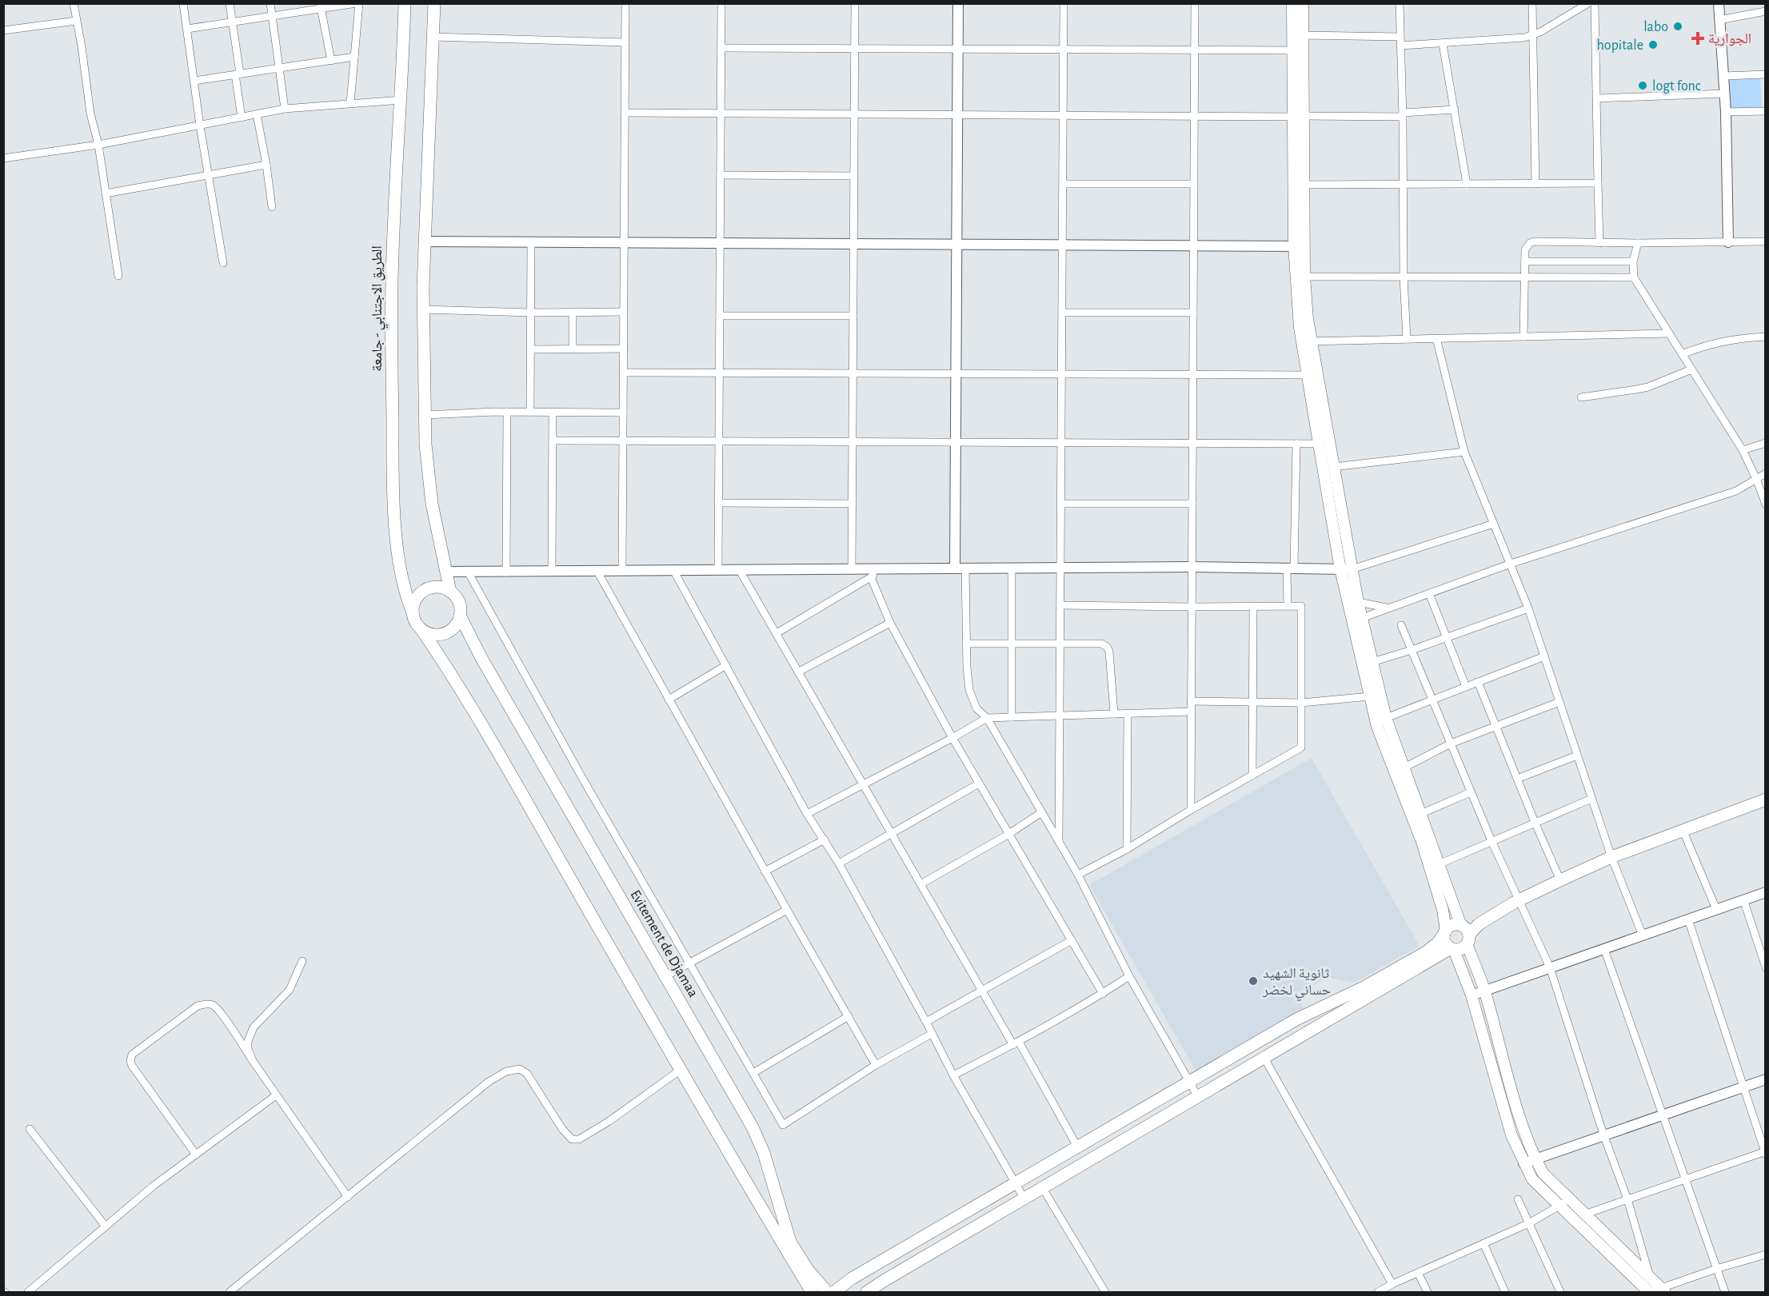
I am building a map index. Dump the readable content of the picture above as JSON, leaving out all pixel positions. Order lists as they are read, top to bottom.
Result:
{
  "streets": {
    "main road": ["الطريق الاجتنابي - جامعة", "Evitement de Djamaa"]
  },
  "crossings": [
    ["الطريق الاجتنابي - جامعة", "Evitement de Djamaa"]
  ],
  "places": {
    "other": [
      "labo",
      "hopitale",
      "logt fonc",
      "ثانوية الشهيد حساني لخضر"
    ],
    "health": ["الجوارية"]
  }
}
